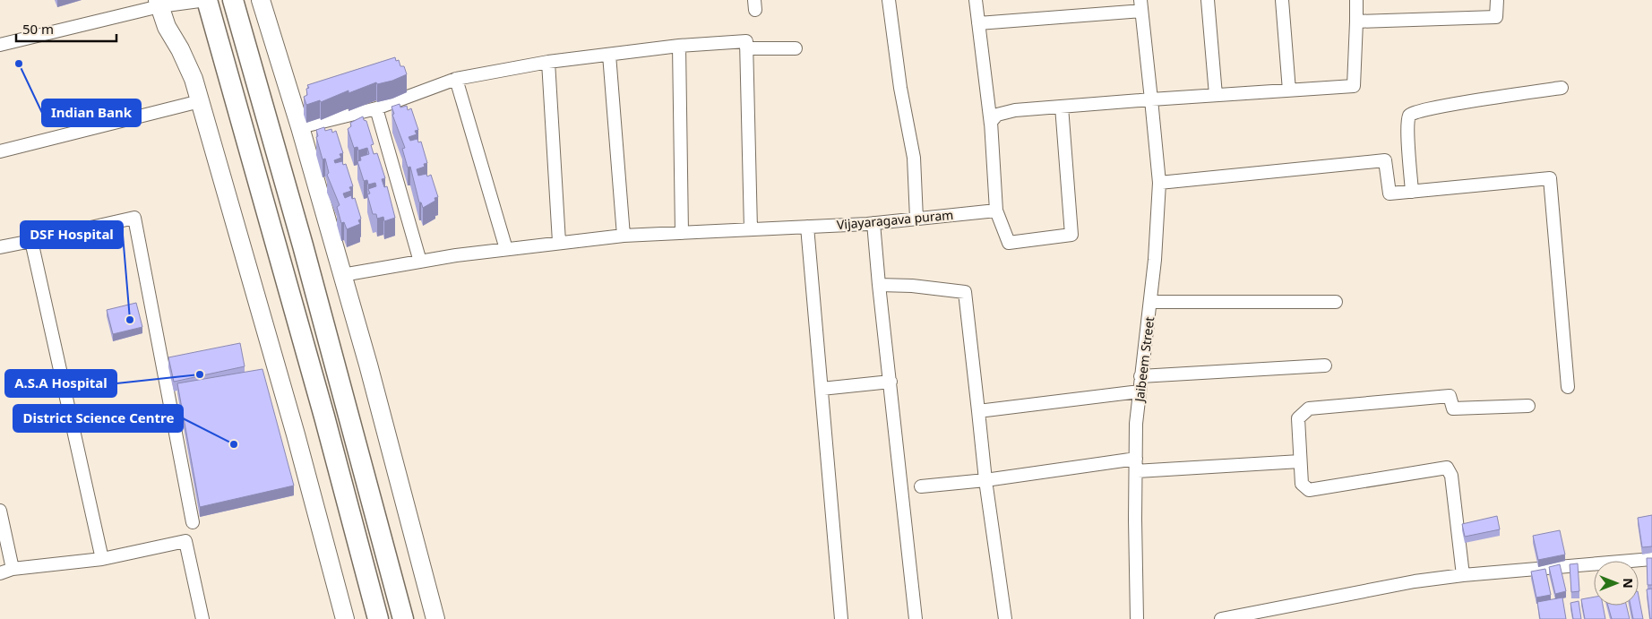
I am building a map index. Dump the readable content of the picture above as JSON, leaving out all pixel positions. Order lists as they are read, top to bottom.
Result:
{
  "streets": {
    "street": ["Vijayaragava puram", "Jaibeem Street"]
  },
  "places": [
    "Indian Bank",
    "DSF Hospital",
    "A.S.A Hospital",
    "District Science Centre"
  ],
  "scale_bar": "50 m",
  "north": "right"
}
